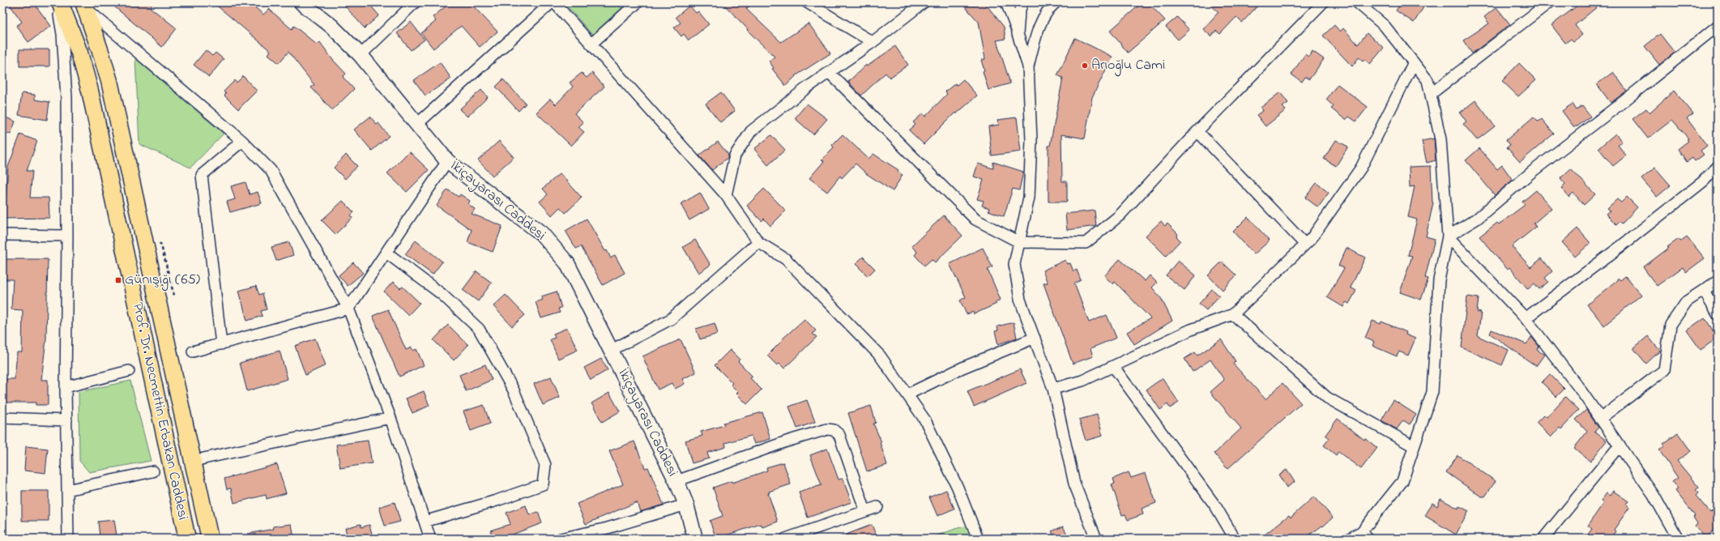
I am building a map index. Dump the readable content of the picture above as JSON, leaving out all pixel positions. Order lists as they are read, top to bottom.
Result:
{
  "streets": {
    "main road": ["Prof. Dr. Necmettin Erbakan Caddesi"],
    "street": ["İkiçayarası Caddesi"]
  },
  "places": {
    "other": ["Arıoğlu Cami"],
    "transit": ["Günışığı (65)"]
  }
}
